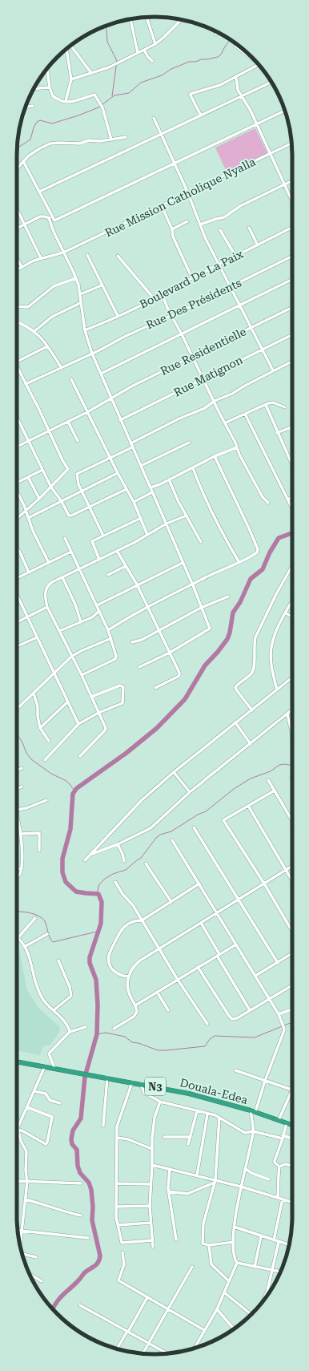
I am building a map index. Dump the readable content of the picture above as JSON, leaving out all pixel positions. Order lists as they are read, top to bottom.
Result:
{
  "streets": {
    "highway": ["N3", "Douala-Edea"],
    "street": [
      "Rue Mission Catholique Nyalla",
      "Boulevard De La Paix",
      "Rue Des Présidents",
      "Rue Residentielle",
      "Rue Matignon"
    ]
  }
}
